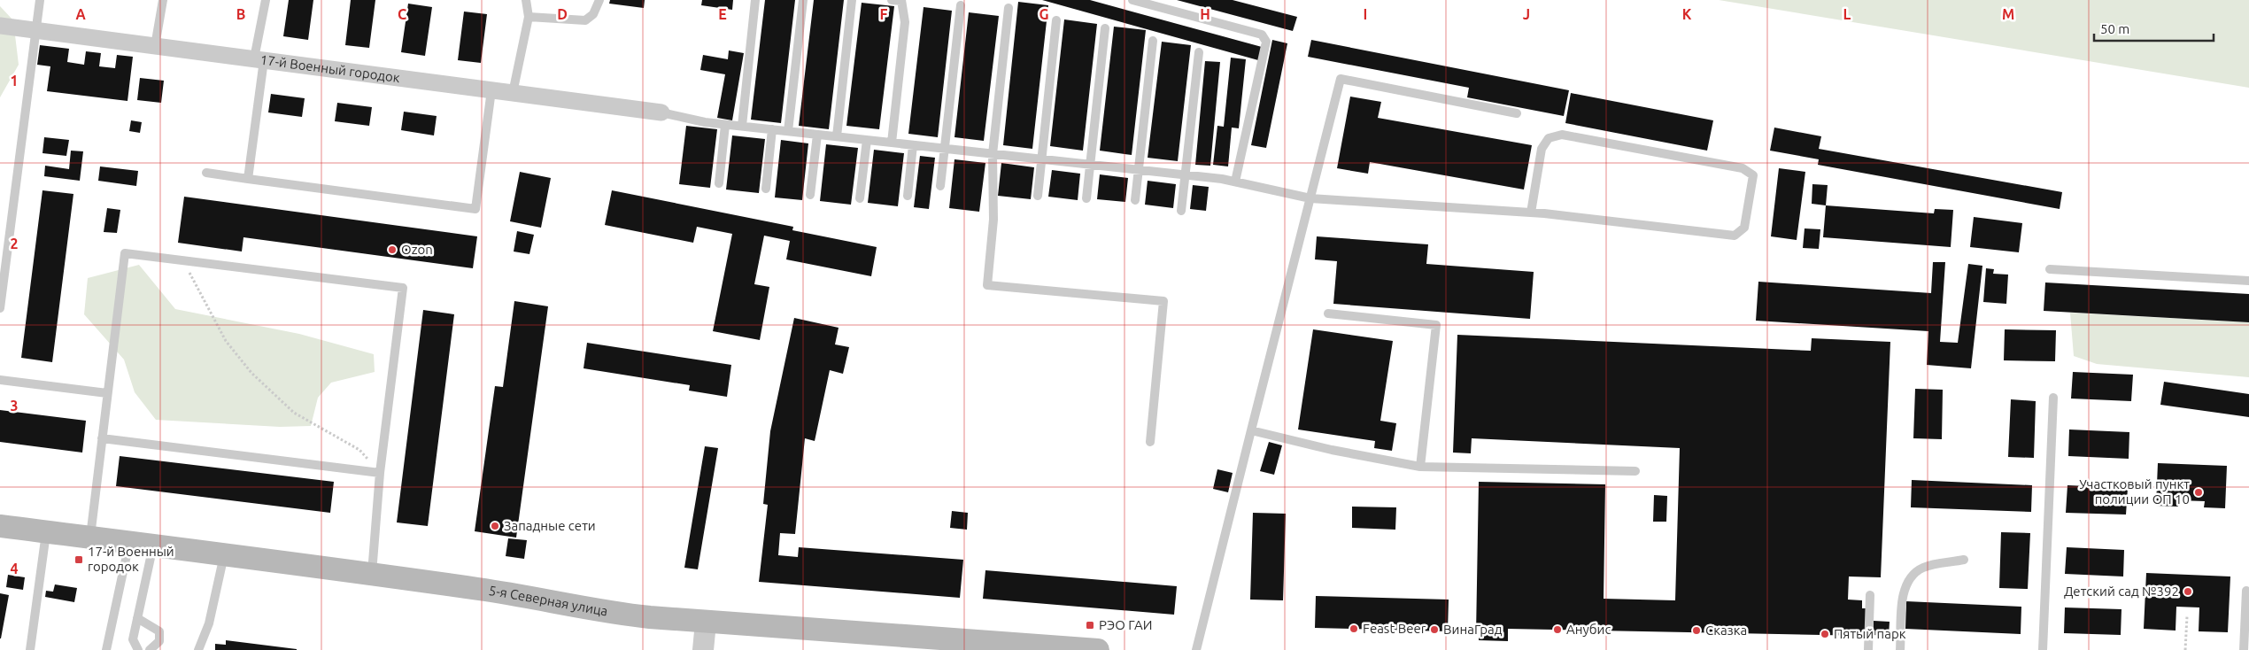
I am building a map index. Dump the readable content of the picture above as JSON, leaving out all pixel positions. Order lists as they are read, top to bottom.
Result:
{
  "streets": {
    "main road": ["5-я Северная улица"],
    "street": ["17-й Военный городок"]
  },
  "places": {
    "other": [
      "Ozon",
      "Участковый пункт полиции ОП 10",
      "Западные сети",
      "Детский сад №392",
      "Feast Beer",
      "ВинаГрад",
      "Анубис",
      "Сказка",
      "Пятый парк"
    ],
    "transit": ["17-й Военный городок", "РЭО ГАИ"]
  },
  "scale_bar": "50 m",
  "grid": {
    "columns": [
      "A",
      "B",
      "C",
      "D",
      "E",
      "F",
      "G",
      "H",
      "I",
      "J",
      "K",
      "L",
      "M"
    ],
    "rows": [
      "1",
      "2",
      "3",
      "4"
    ]
  }
}
